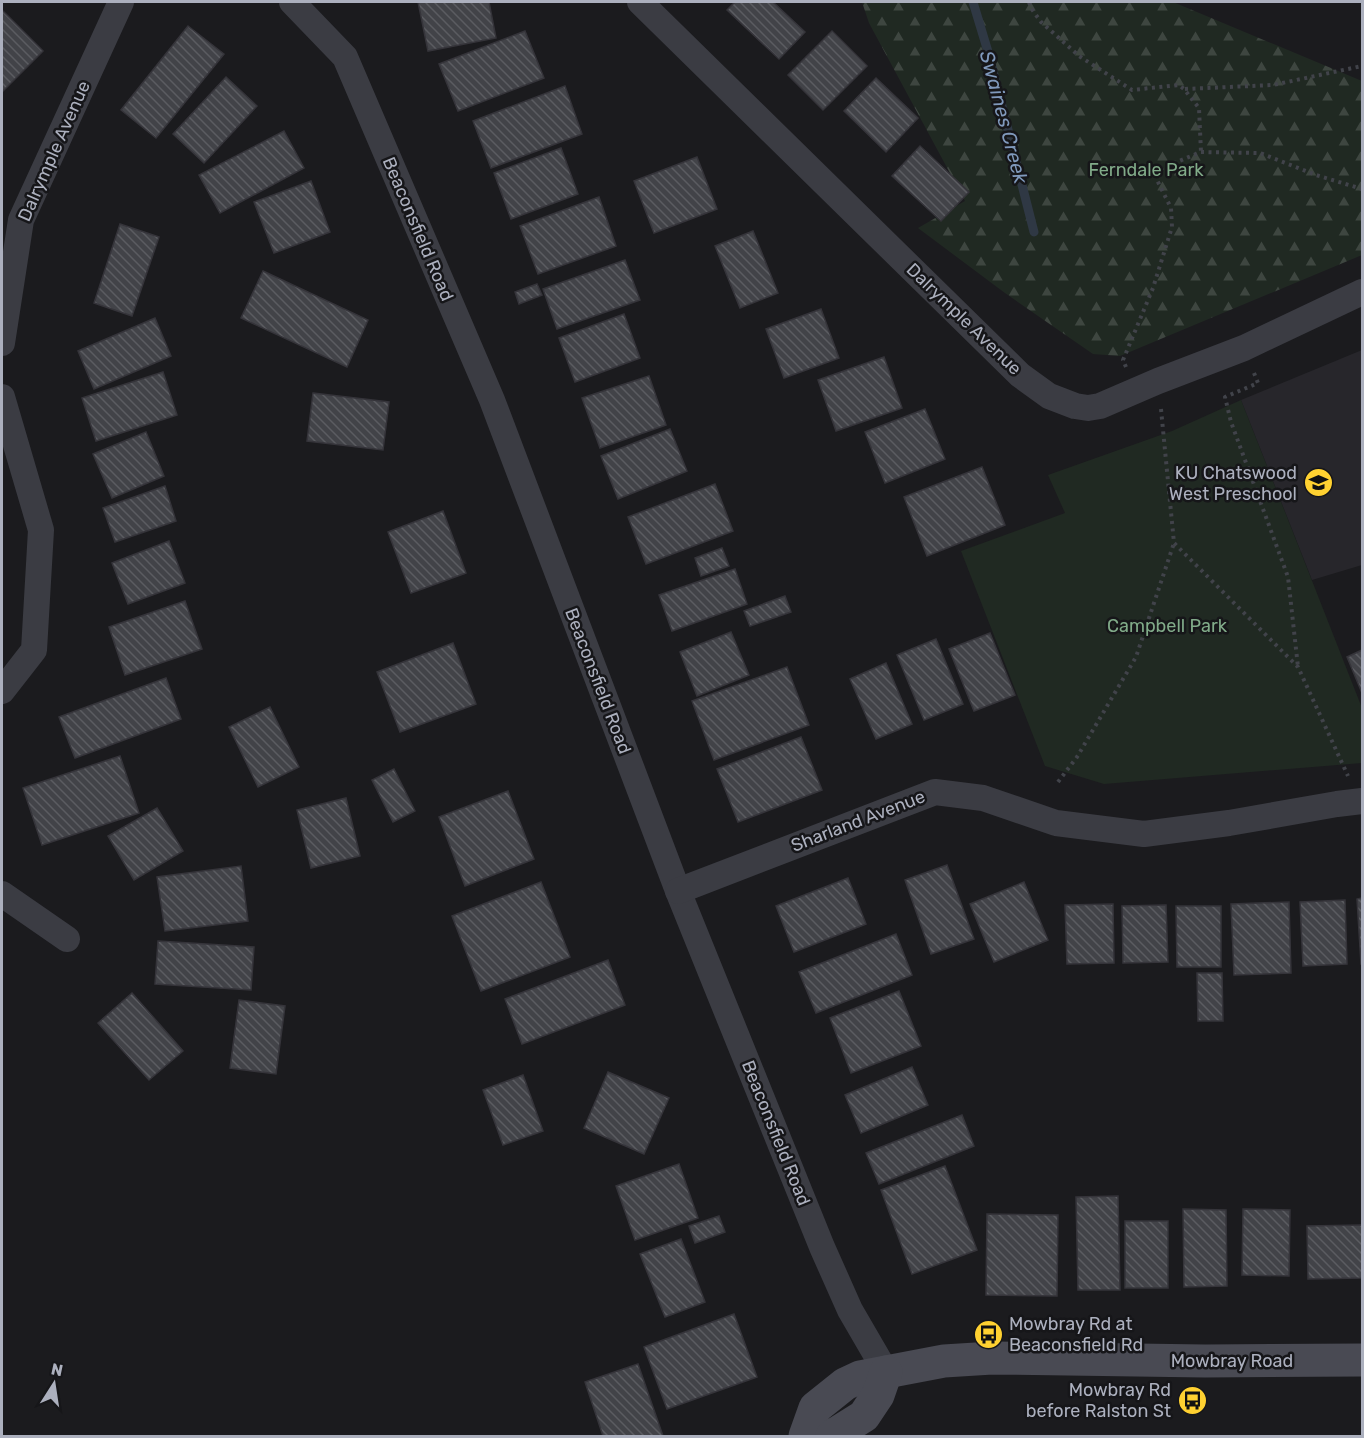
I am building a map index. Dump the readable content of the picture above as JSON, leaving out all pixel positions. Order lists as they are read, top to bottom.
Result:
{
  "streets": {
    "main road": ["Mowbray Road"],
    "street": ["Dalrymple Avenue", "Beaconsfield Road", "Sharland Avenue"]
  },
  "crossings": [
    ["Beaconsfield Road", "Sharland Avenue"],
    ["Beaconsfield Road", "Mowbray Road"]
  ],
  "water": ["Swaines Creek"],
  "parks": ["Ferndale Park", "Campbell Park"],
  "places": {
    "school or university": ["KU Chatswood West Preschool"],
    "bus stop": ["Mowbray Rd at Beaconsfield Rd", "Mowbray Rd before Ralston St"]
  },
  "north": "top"
}
